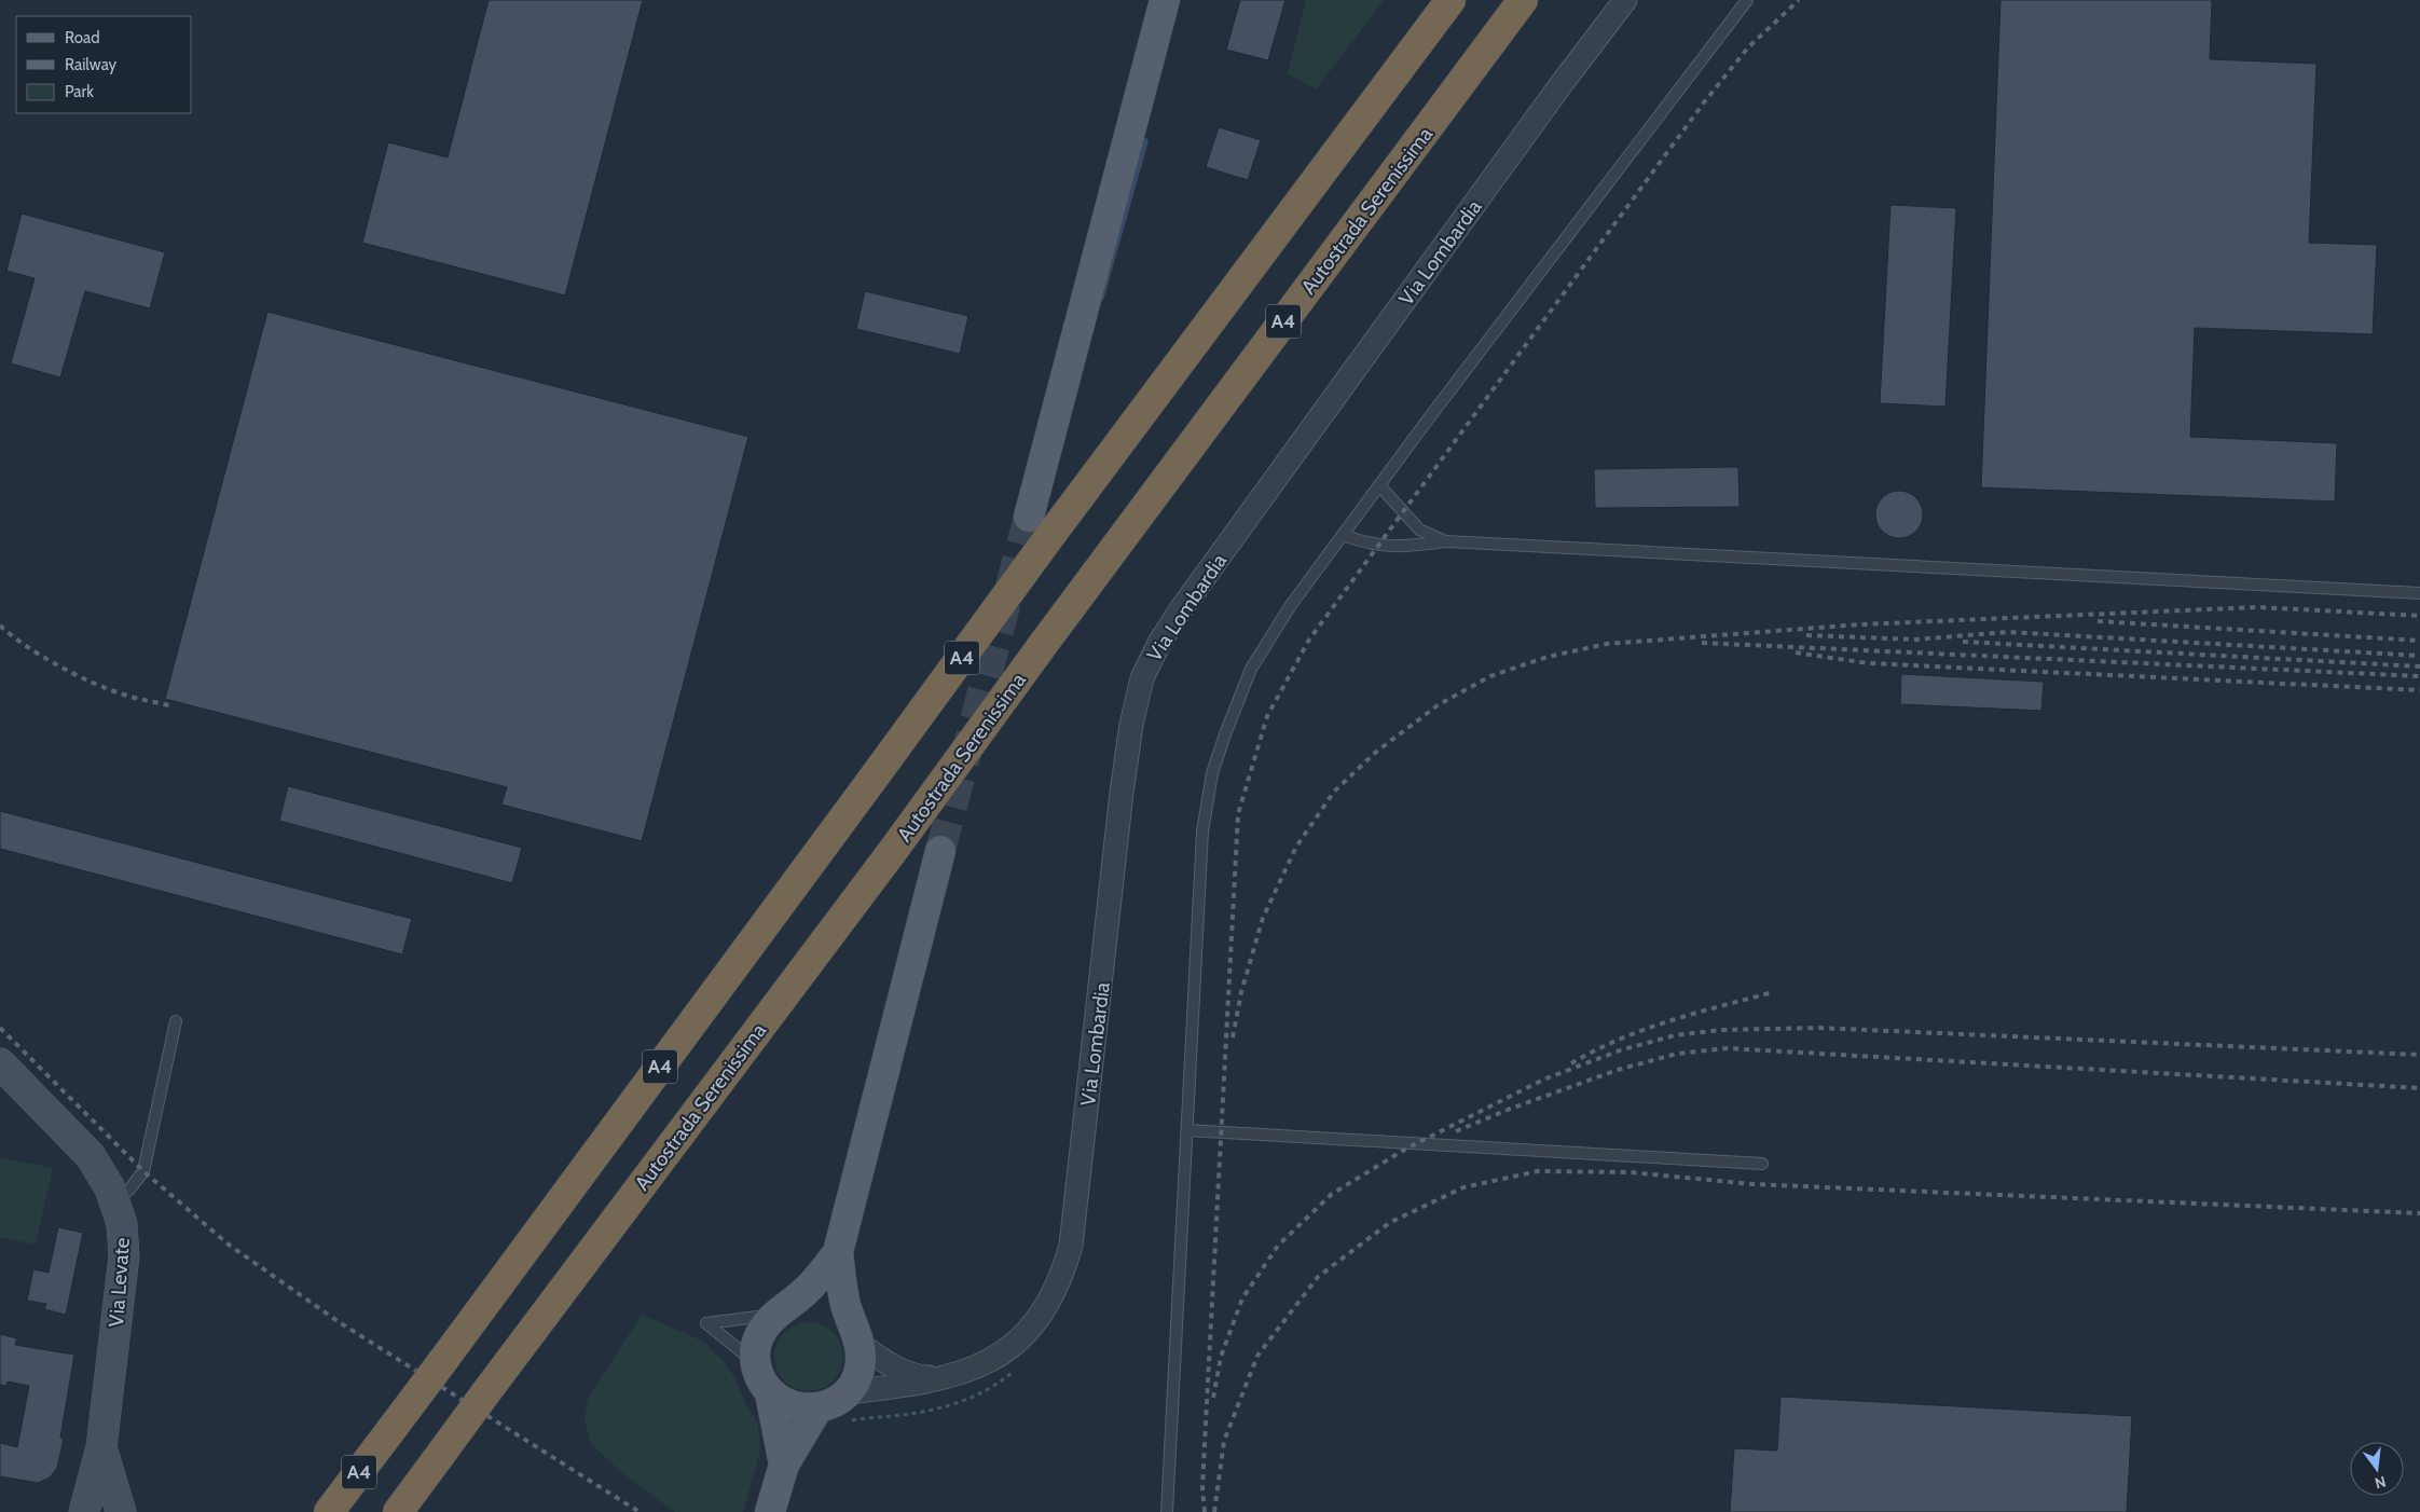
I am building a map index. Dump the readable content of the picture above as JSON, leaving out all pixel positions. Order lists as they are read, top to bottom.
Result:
{
  "streets": {
    "highway": ["Autostrada Serenissima", "A4"],
    "street": ["Via Lombardia", "Via Levate"]
  },
  "legend": ["Road", "Railway", "Park"],
  "north": "bottom"
}
